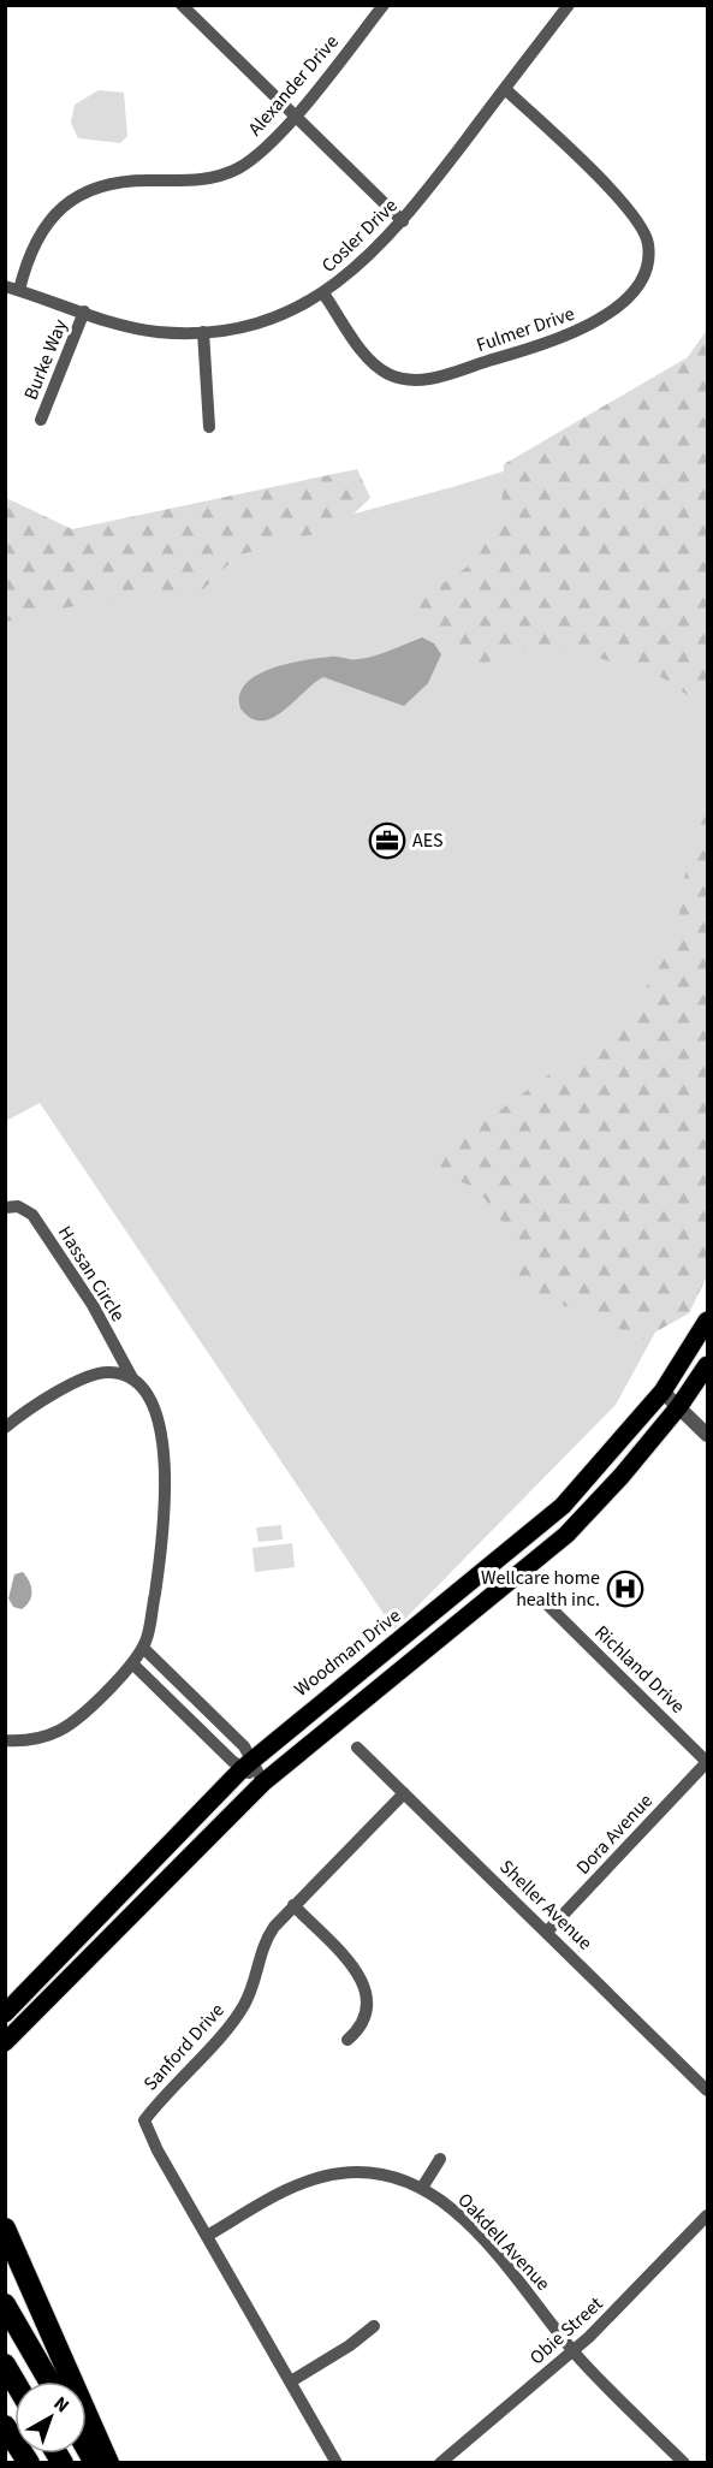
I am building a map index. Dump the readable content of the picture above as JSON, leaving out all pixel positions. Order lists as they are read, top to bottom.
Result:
{
  "streets": {
    "main road": ["Woodman Drive"],
    "street": [
      "Alexander Drive",
      "Cosler Drive",
      "Fulmer Drive",
      "Burke Way",
      "Hassan Circle",
      "Richland Drive",
      "Dora Avenue",
      "Sheller Avenue",
      "Sanford Drive",
      "Oakdell Avenue",
      "Obie Street"
    ]
  },
  "crossings": [
    ["Alexander Drive", "Cosler Drive"],
    ["Cosler Drive", "Fulmer Drive"],
    ["Cosler Drive", "Burke Way"],
    ["Richland Drive", "Dora Avenue"],
    ["Dora Avenue", "Sheller Avenue"],
    ["Sheller Avenue", "Sanford Drive"],
    ["Sanford Drive", "Oakdell Avenue"],
    ["Oakdell Avenue", "Obie Street"]
  ],
  "places": {
    "office": ["AES"],
    "hospital": ["Wellcare home health inc."]
  },
  "north": "top right"
}
